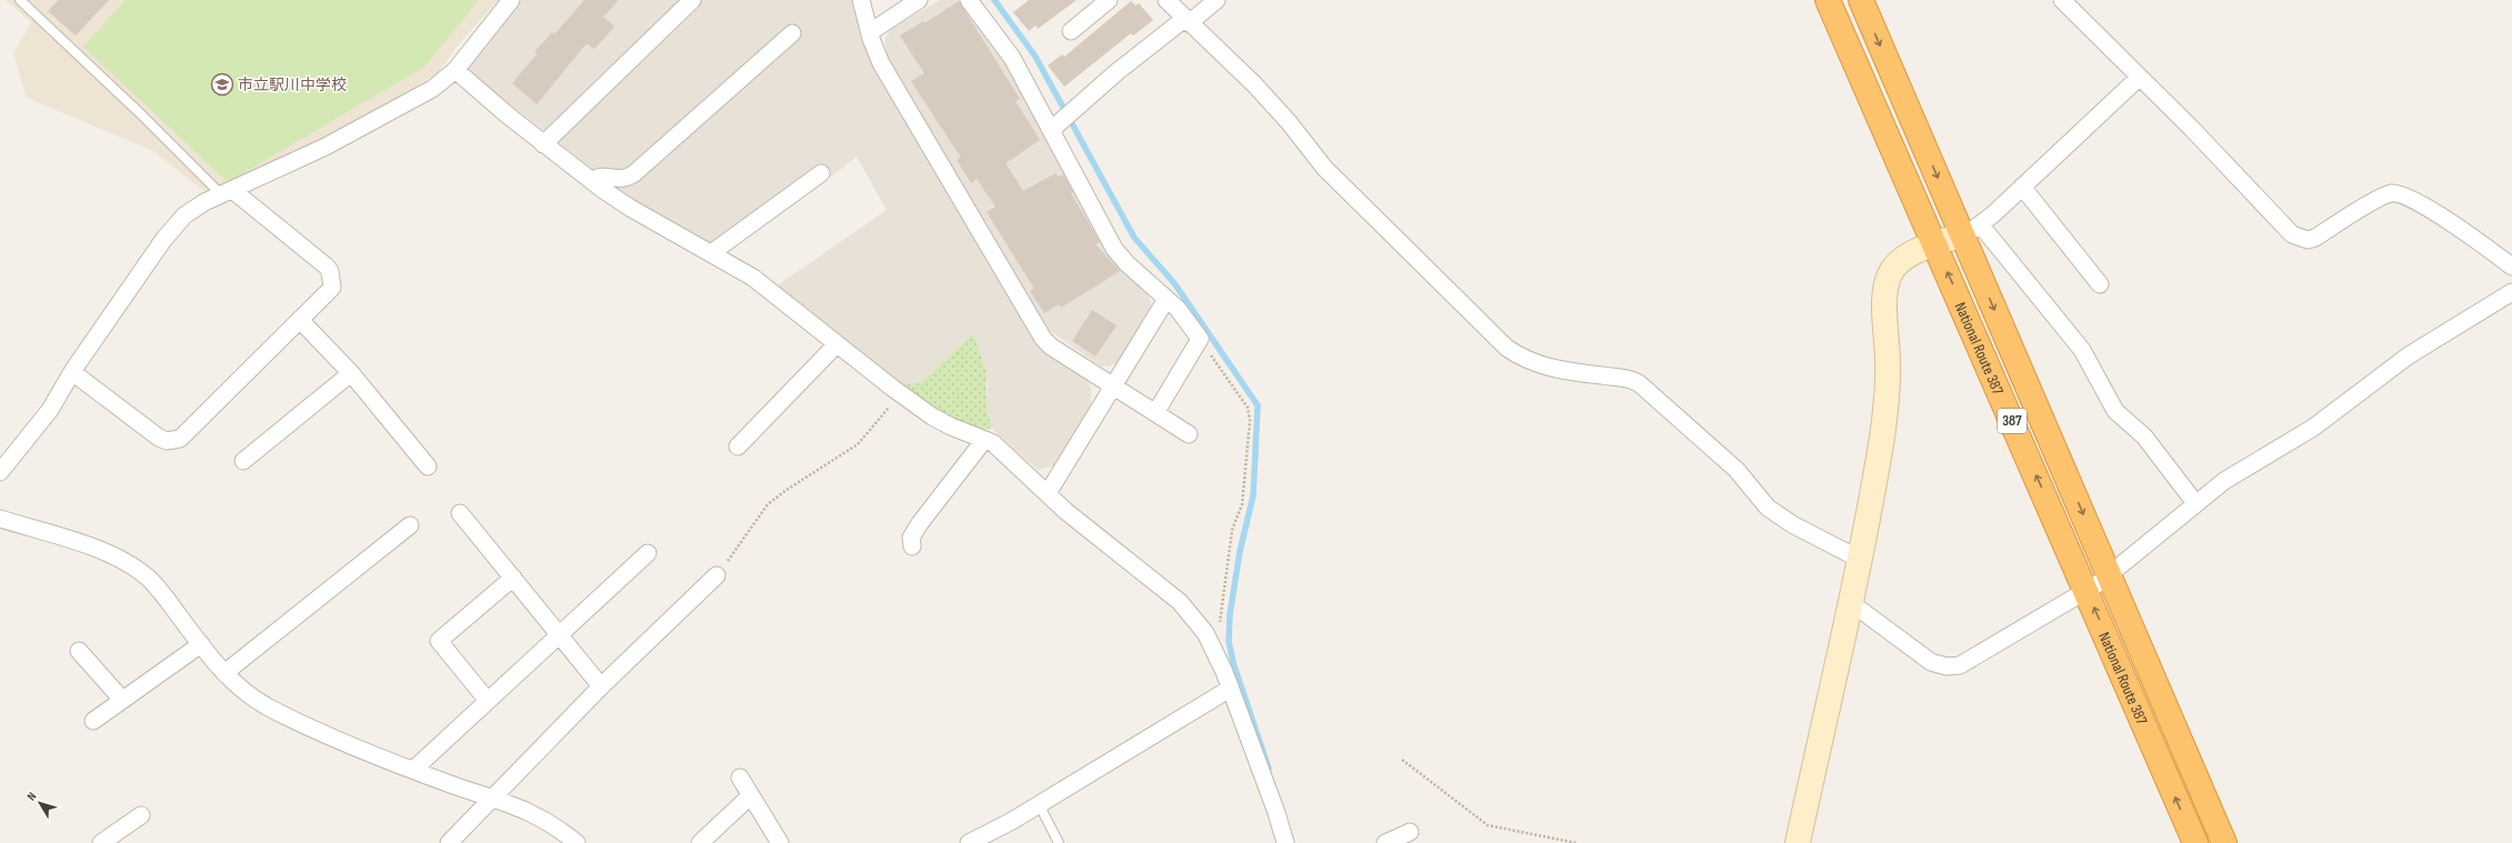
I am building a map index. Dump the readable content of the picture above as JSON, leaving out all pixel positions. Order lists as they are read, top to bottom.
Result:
{
  "streets": {
    "highway": ["National Route 387", "387"]
  },
  "places": {
    "school or university": ["市立駅川中学校"]
  },
  "north": "top left"
}
